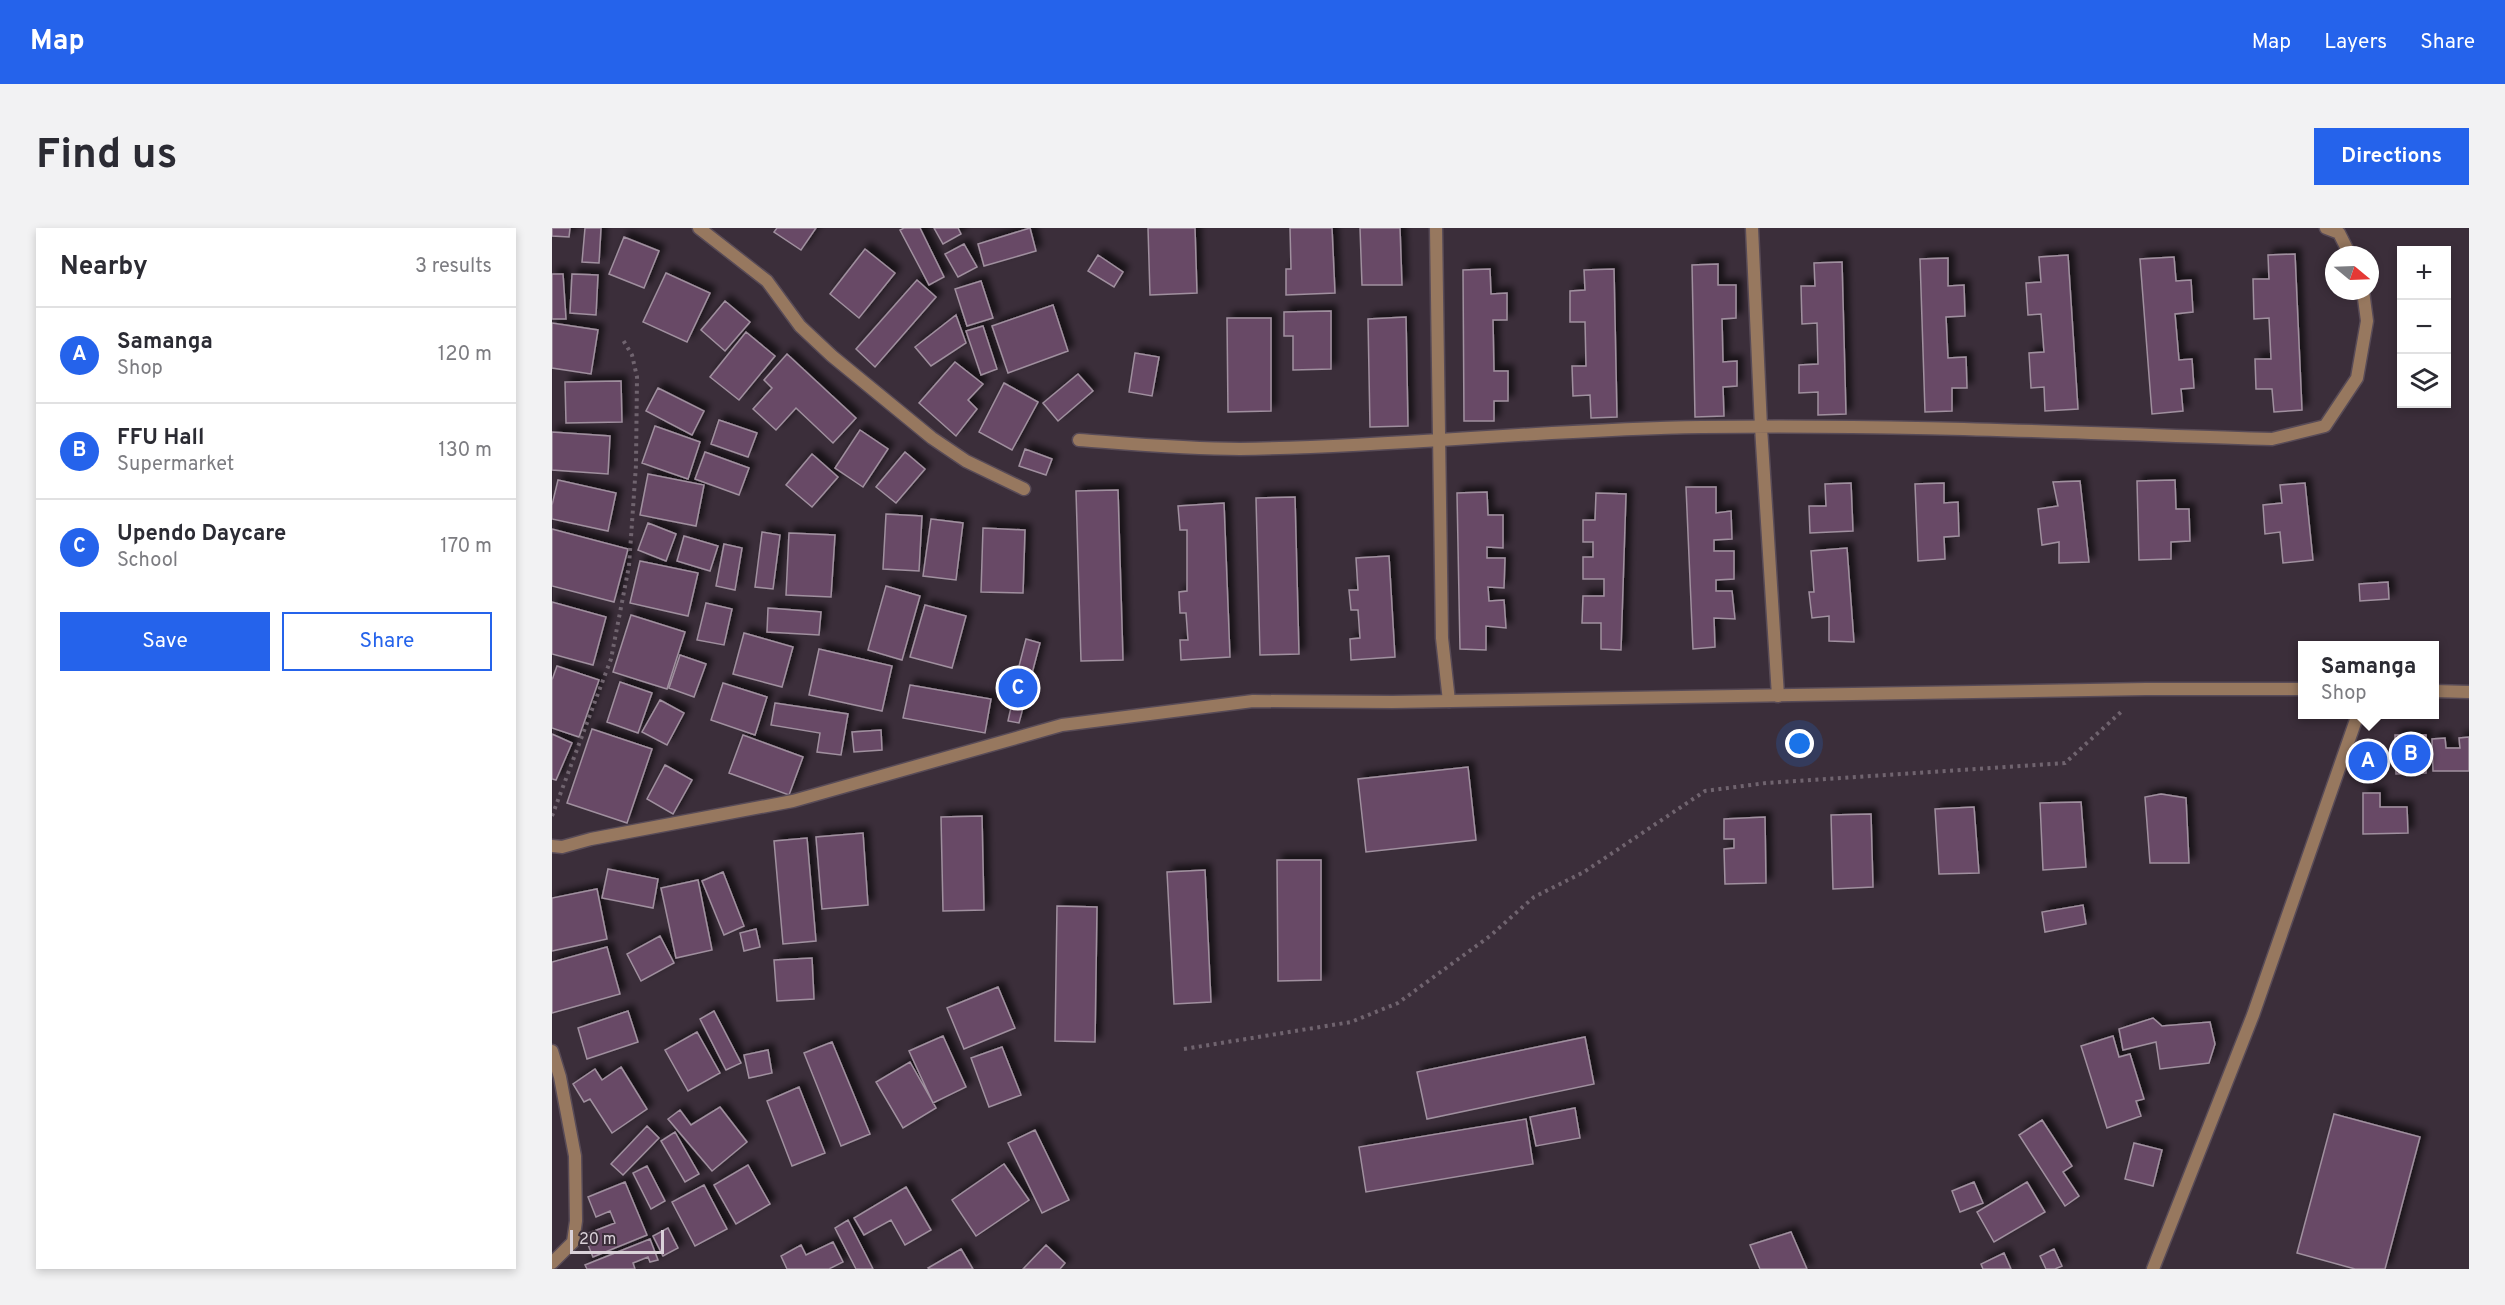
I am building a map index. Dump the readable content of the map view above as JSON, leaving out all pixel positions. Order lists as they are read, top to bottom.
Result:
{
  "scale_bar": "20 m",
  "north": "right",
  "page": {
    "header": "Map",
    "nav": ["Map", "Layers", "Share"],
    "buttons": [
      "Directions",
      ["Save", "Share"]
    ],
    "title": "Find us",
    "heading": ["Nearby", "3 results"],
    "map_buttons": ["+", "−"],
    "list": [
      {
        "mark": "A",
        "name": "Samanga",
        "note": "Shop",
        "value": "120 m"
      },
      {
        "mark": "B",
        "name": "FFU Hall",
        "note": "Supermarket",
        "value": "130 m"
      },
      {
        "mark": "C",
        "name": "Upendo Daycare",
        "note": "School",
        "value": "170 m"
      }
    ],
    "popup": ["Samanga", "Shop"],
    "pins": ["C", "B", "A"],
    "scale": "20 m"
  }
}
